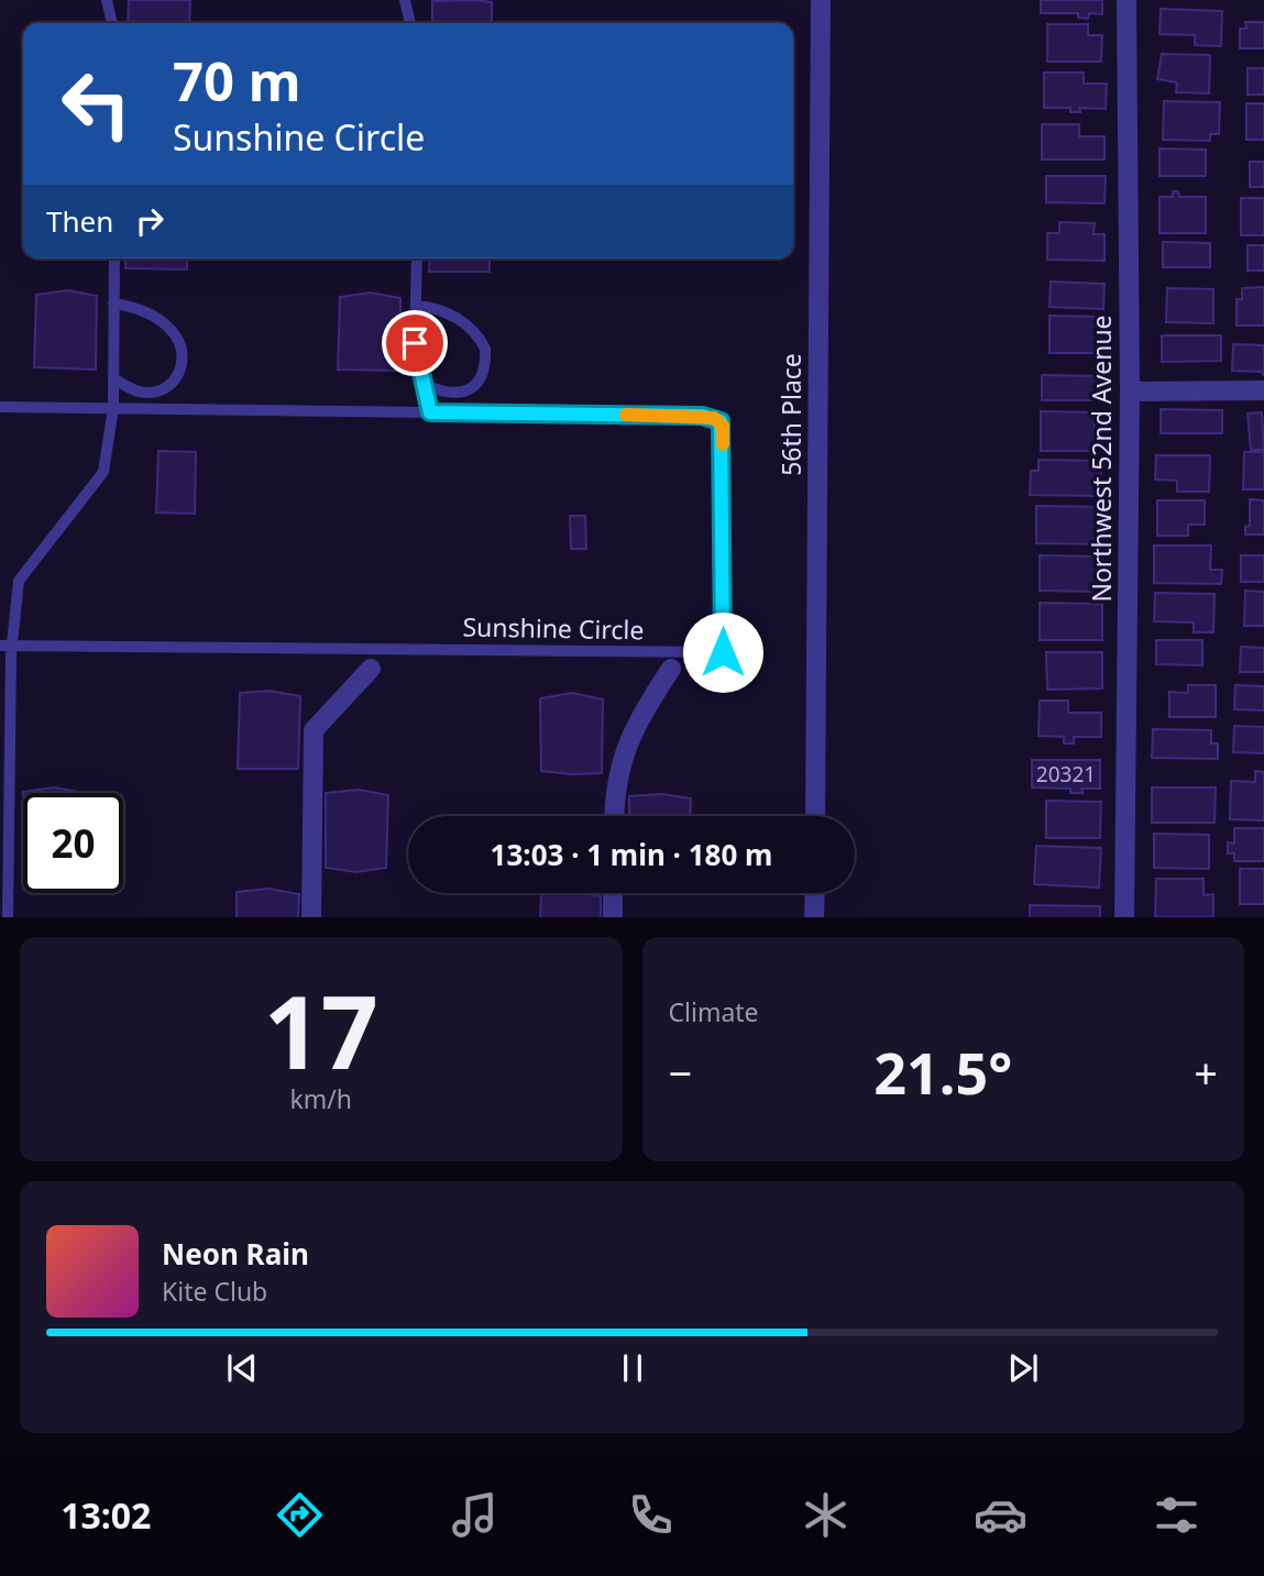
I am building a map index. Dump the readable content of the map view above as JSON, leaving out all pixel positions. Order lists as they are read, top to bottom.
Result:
{
  "streets": {
    "street": ["56th Place", "Northwest 52nd Avenue"],
    "lane": ["Sunshine Circle"]
  },
  "house_numbers": ["20321"],
  "page": {
    "turn": ["70 m", "Sunshine Circle"],
    "then": "Then",
    "limit": "20",
    "trip": "13:03 · 1 min · 180 m",
    "tile": [
      ["17", "km/h"],
      "Climate"
    ],
    "heat": ["−", "21.5°", "+"],
    "song": ["Neon Rain", "Kite Club"],
    "tabs": "13:02"
  }
}
